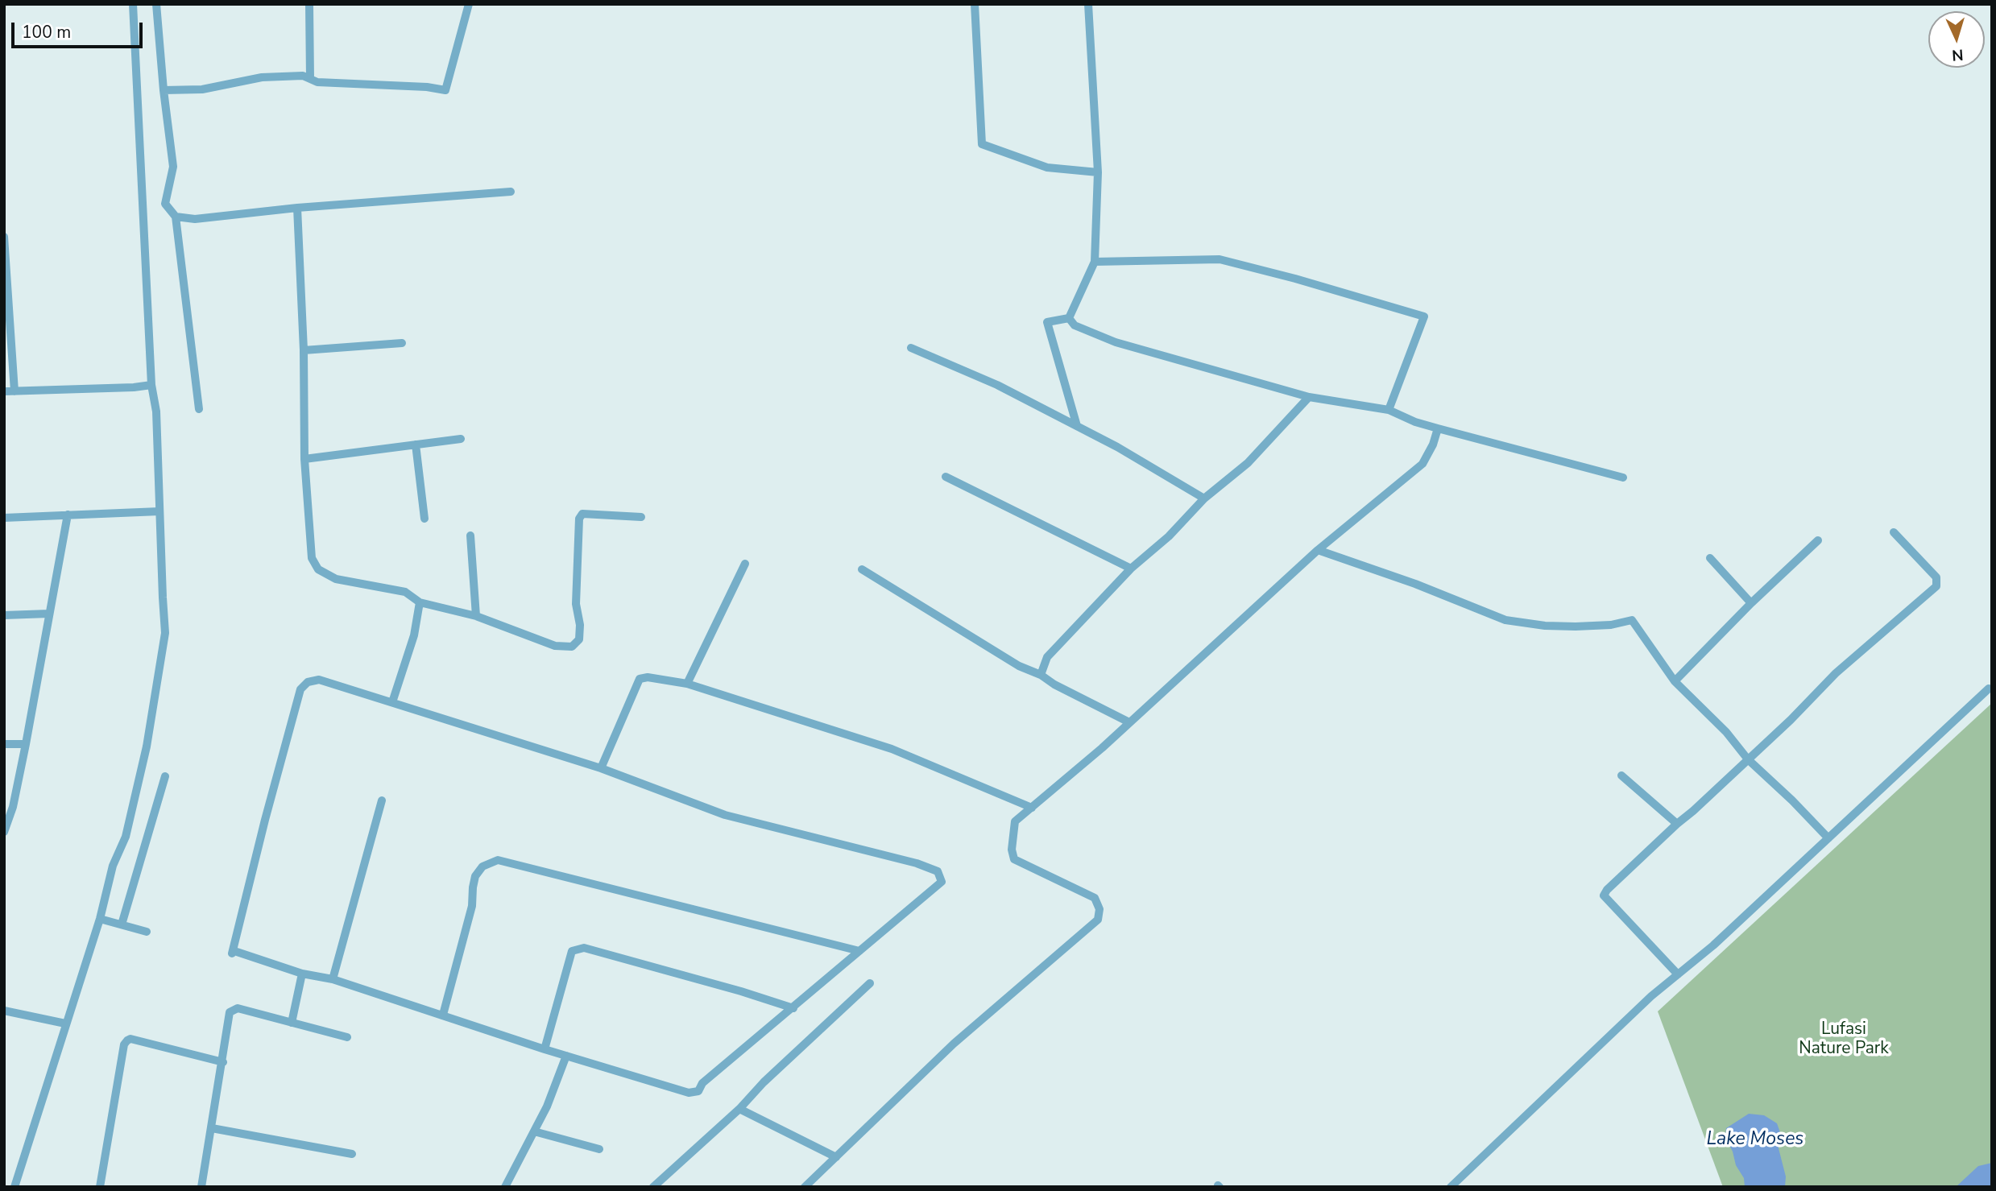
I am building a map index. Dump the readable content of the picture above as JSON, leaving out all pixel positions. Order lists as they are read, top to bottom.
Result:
{
  "water": ["Lake Moses"],
  "parks": ["Lufasi Nature Park"],
  "scale_bar": "100 m",
  "north": "bottom"
}
